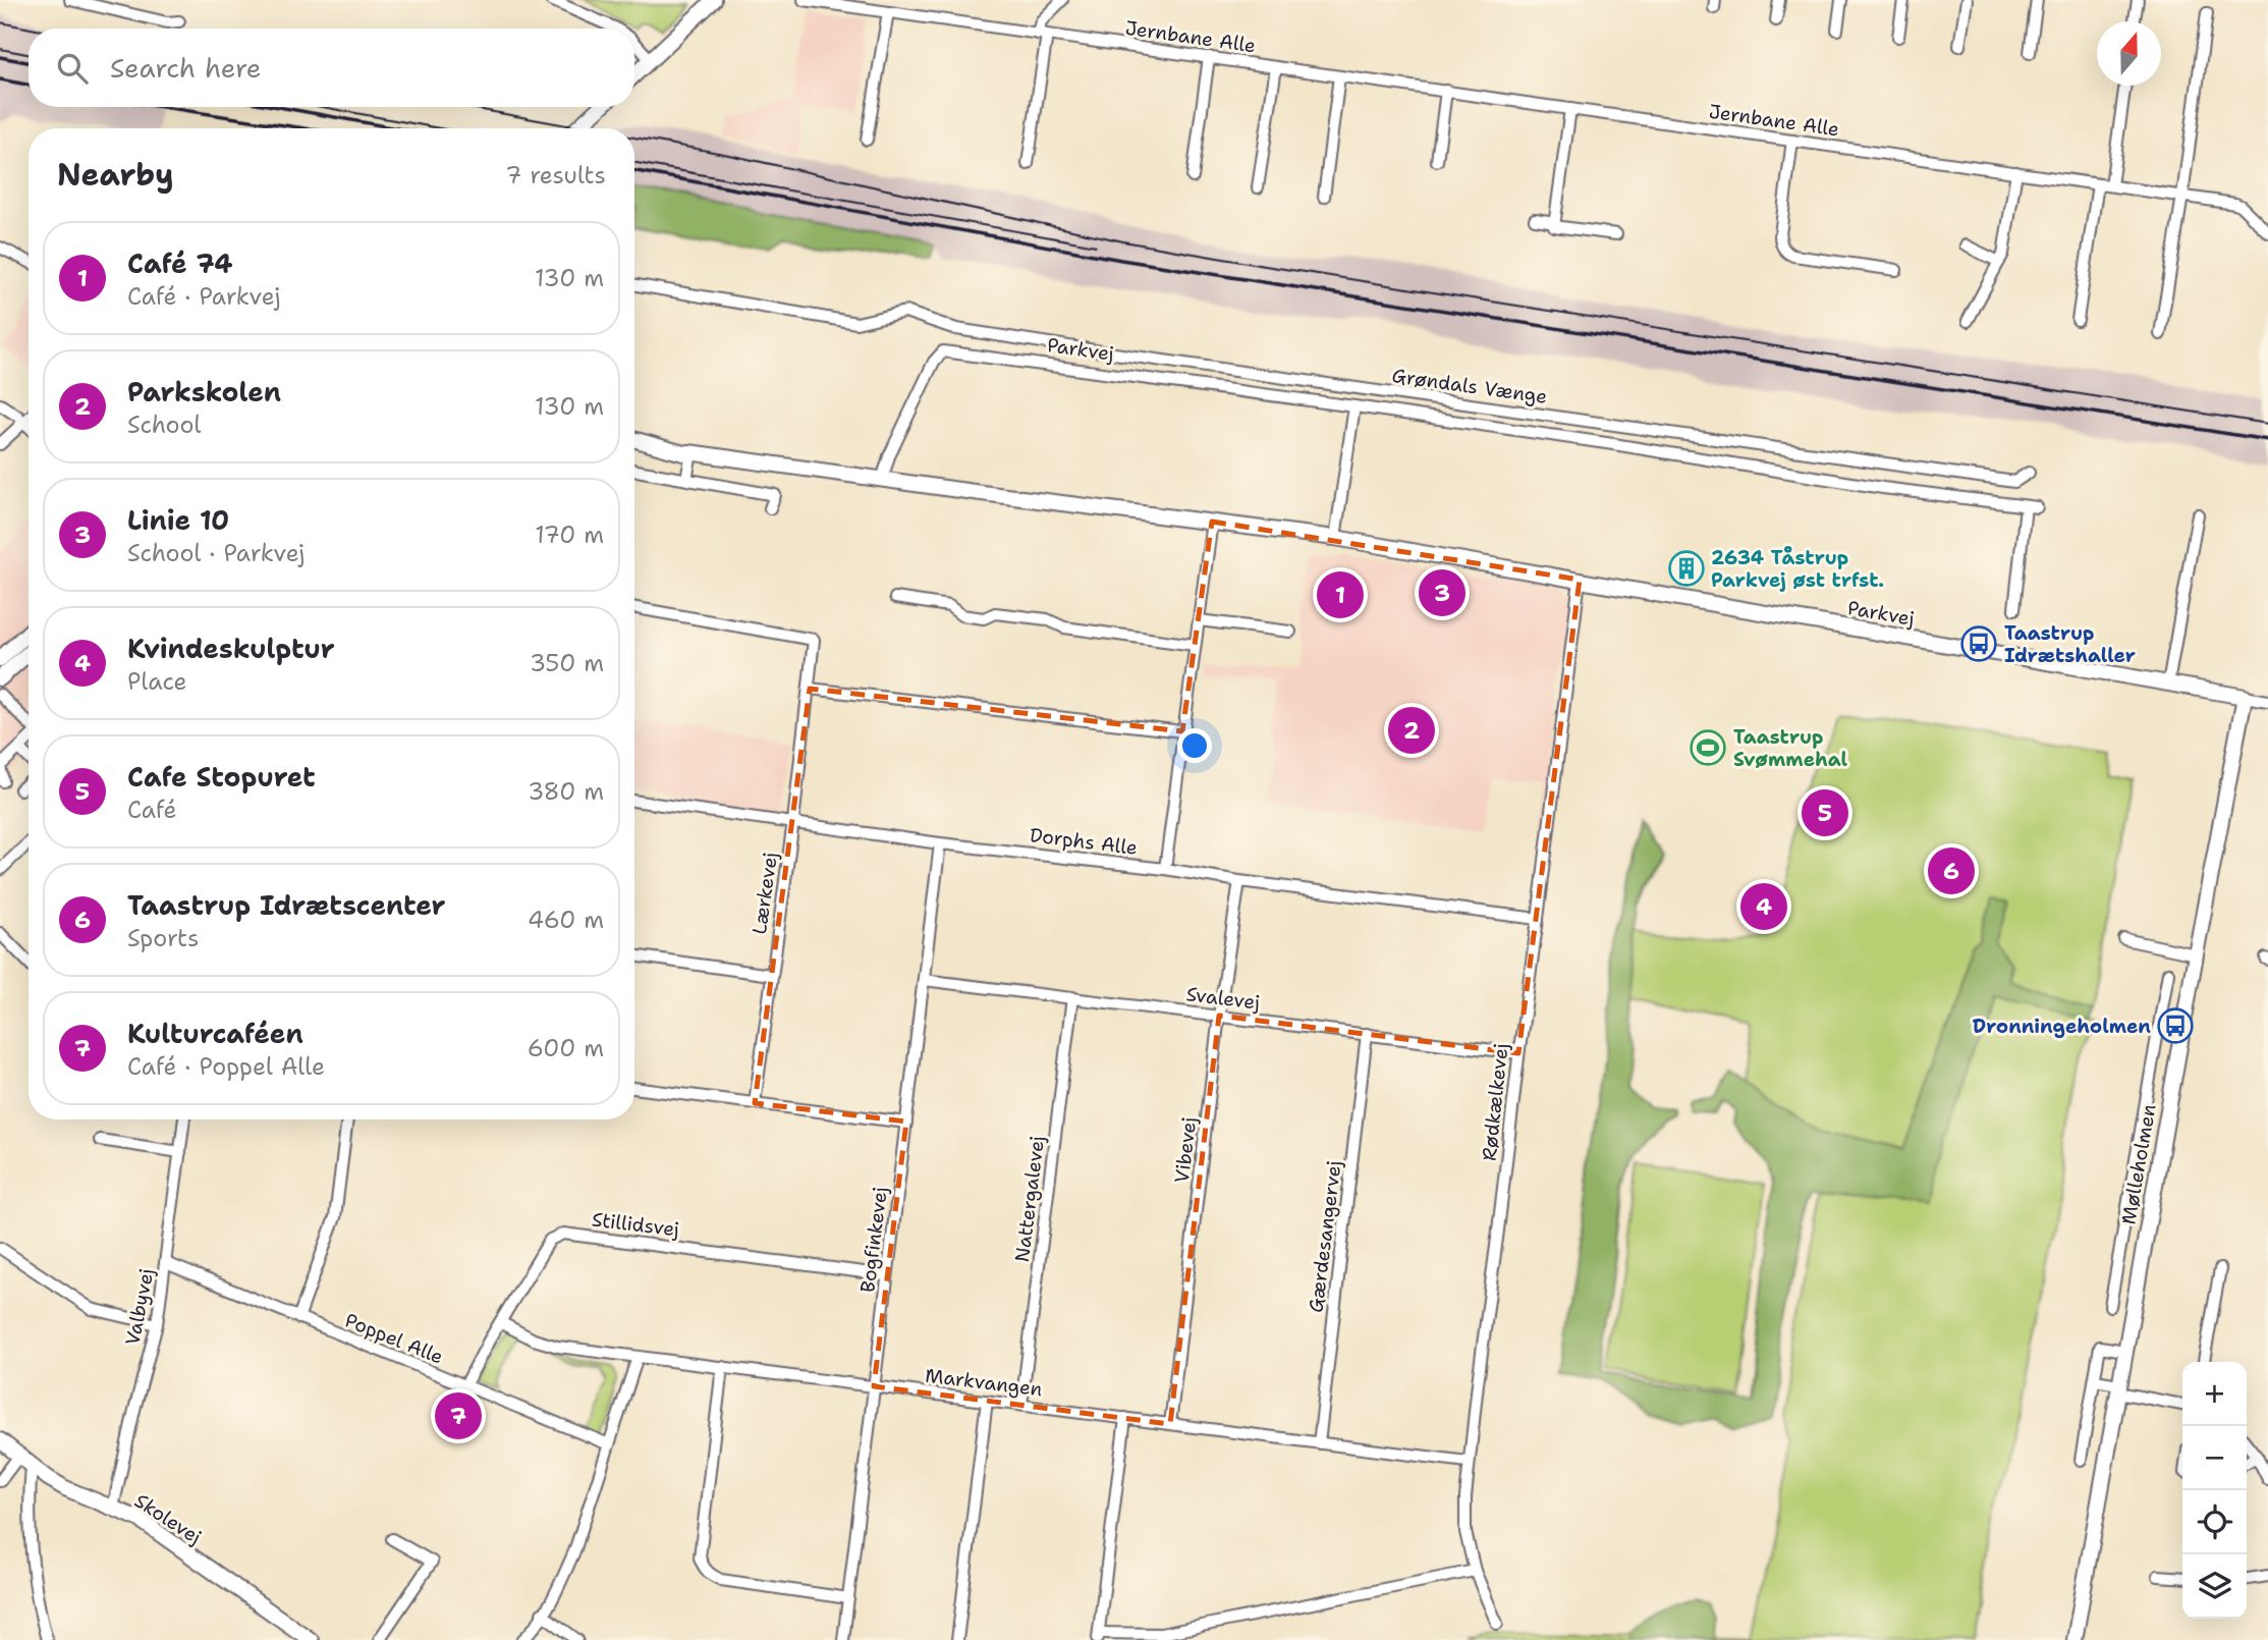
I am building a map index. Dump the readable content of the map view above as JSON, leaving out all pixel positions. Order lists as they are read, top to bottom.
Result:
{
  "streets": {
    "street": [
      "Jernbane Alle",
      "Parkvej",
      "Grøndals Vænge",
      "Dorphs Alle",
      "Lærkevej",
      "Svalevej",
      "Rødkælkevej",
      "Vibevej",
      "Mølleholmen",
      "Nattergalevej",
      "Stillidsvej",
      "Gærdesangervej",
      "Bogfinkevej",
      "Valbyvej",
      "Poppel Alle",
      "Markvangen",
      "Skolevej"
    ]
  },
  "crossings": [
    ["Parkvej", "Rødkælkevej"],
    ["Parkvej", "Mølleholmen"],
    ["Dorphs Alle", "Lærkevej"],
    ["Dorphs Alle", "Rødkælkevej"],
    ["Dorphs Alle", "Vibevej"],
    ["Dorphs Alle", "Bogfinkevej"],
    ["Svalevej", "Rødkælkevej"],
    ["Svalevej", "Vibevej"],
    ["Svalevej", "Nattergalevej"],
    ["Svalevej", "Gærdesangervej"],
    ["Svalevej", "Bogfinkevej"],
    ["Rødkælkevej", "Markvangen"],
    ["Vibevej", "Markvangen"],
    ["Nattergalevej", "Markvangen"],
    ["Stillidsvej", "Bogfinkevej"],
    ["Stillidsvej", "Poppel Alle"],
    ["Stillidsvej", "Markvangen"],
    ["Gærdesangervej", "Markvangen"],
    ["Bogfinkevej", "Markvangen"],
    ["Valbyvej", "Poppel Alle"],
    ["Valbyvej", "Skolevej"]
  ],
  "places": {
    "building": ["2634 Tåstrup Parkvej øst trfst."],
    "bus stop": ["Taastrup Idrætshaller", "Dronningeholmen"],
    "sports": ["Taastrup Svømmehal"]
  },
  "north": "top",
  "page": {
    "search": "Search here",
    "heading": ["Nearby", "7 results"],
    "list": [
      {
        "mark": "1",
        "name": "Café 74",
        "note": "Café · Parkvej",
        "value": "130 m"
      },
      {
        "mark": "2",
        "name": "Parkskolen",
        "note": "School",
        "value": "130 m"
      },
      {
        "mark": "3",
        "name": "Linie 10",
        "note": "School · Parkvej",
        "value": "170 m"
      },
      {
        "mark": "4",
        "name": "Kvindeskulptur",
        "note": "Place",
        "value": "350 m"
      },
      {
        "mark": "5",
        "name": "Cafe Stopuret",
        "note": "Café",
        "value": "380 m"
      },
      {
        "mark": "6",
        "name": "Taastrup Idrætscenter",
        "note": "Sports",
        "value": "460 m"
      },
      {
        "mark": "7",
        "name": "Kulturcaféen",
        "note": "Café · Poppel Alle",
        "value": "600 m"
      }
    ],
    "pins": [
      "3",
      "1",
      "2",
      "5",
      "6",
      "4",
      "7"
    ],
    "map_buttons": ["+", "−"]
  }
}
